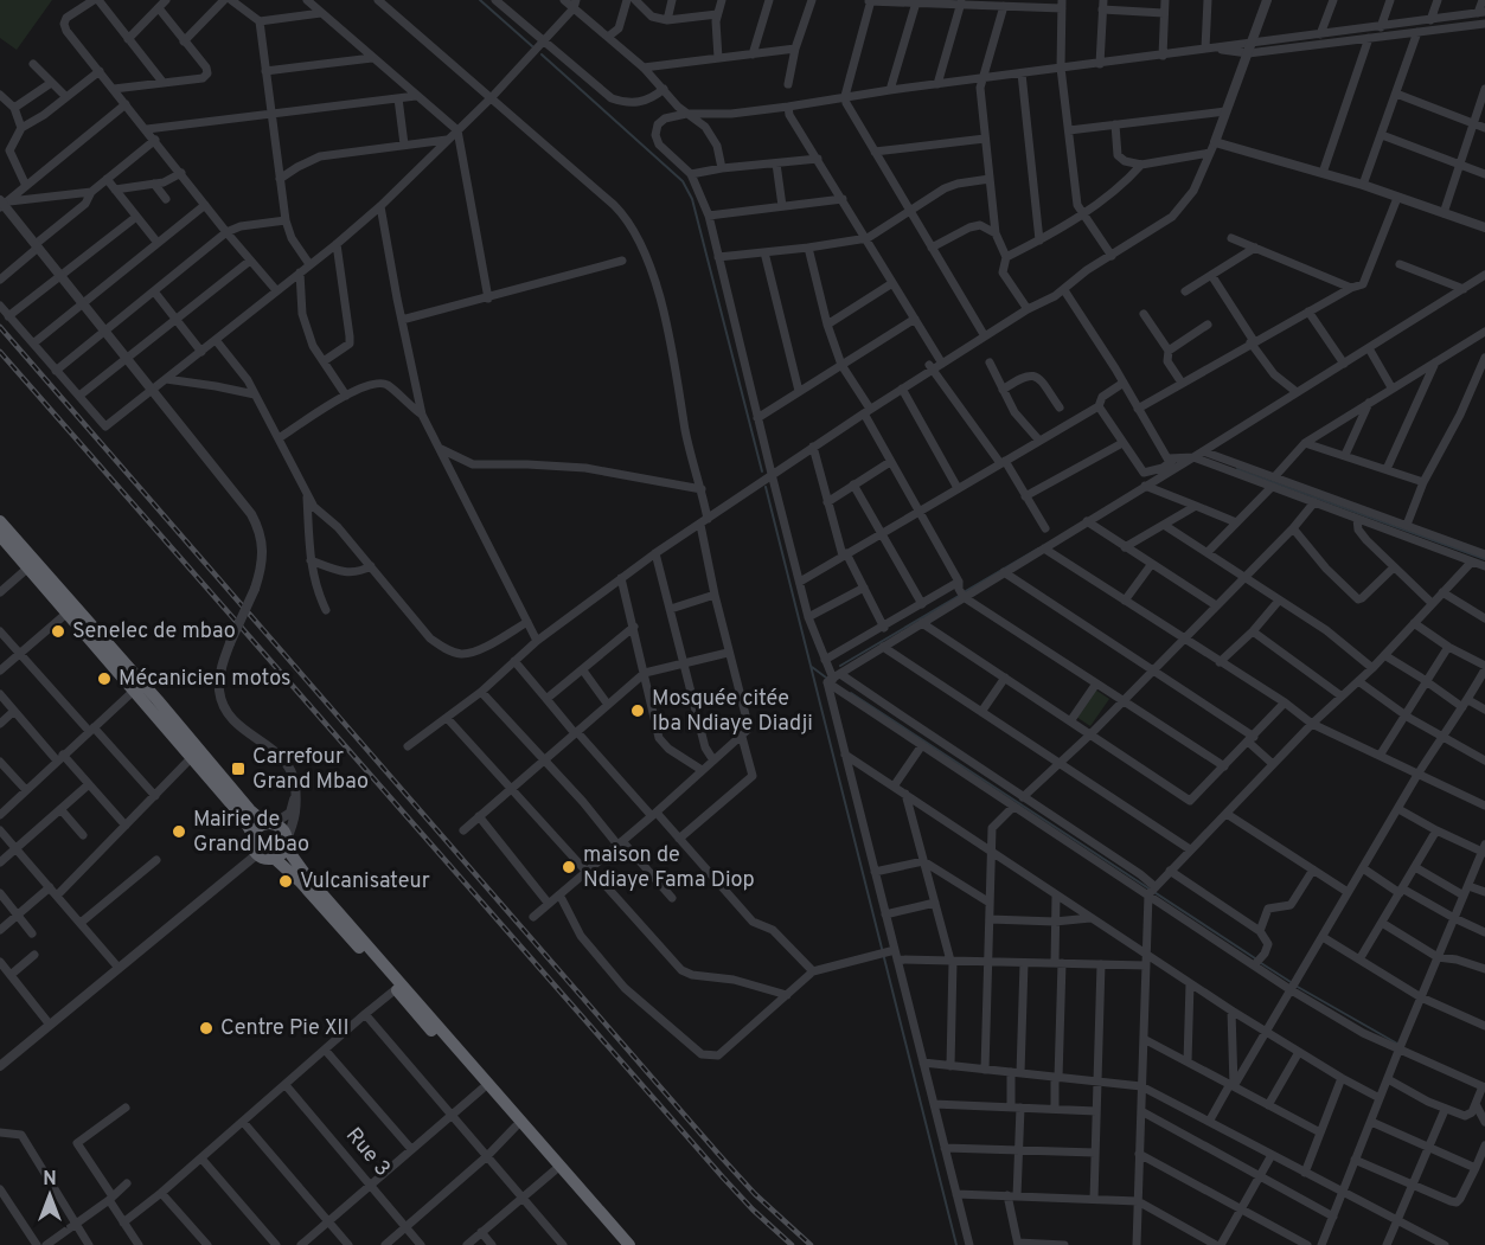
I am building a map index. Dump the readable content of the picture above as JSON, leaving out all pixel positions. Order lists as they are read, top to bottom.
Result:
{
  "streets": {
    "street": ["Rue 3"]
  },
  "places": {
    "other": [
      "Senelec de mbao",
      "Mécanicien motos",
      "Mosquée citée Iba Ndiaye Diadji",
      "Mairie de Grand Mbao",
      "maison de Ndiaye Fama Diop",
      "Vulcanisateur",
      "Centre Pie XII"
    ],
    "transit": ["Carrefour Grand Mbao"]
  },
  "north": "top"
}
